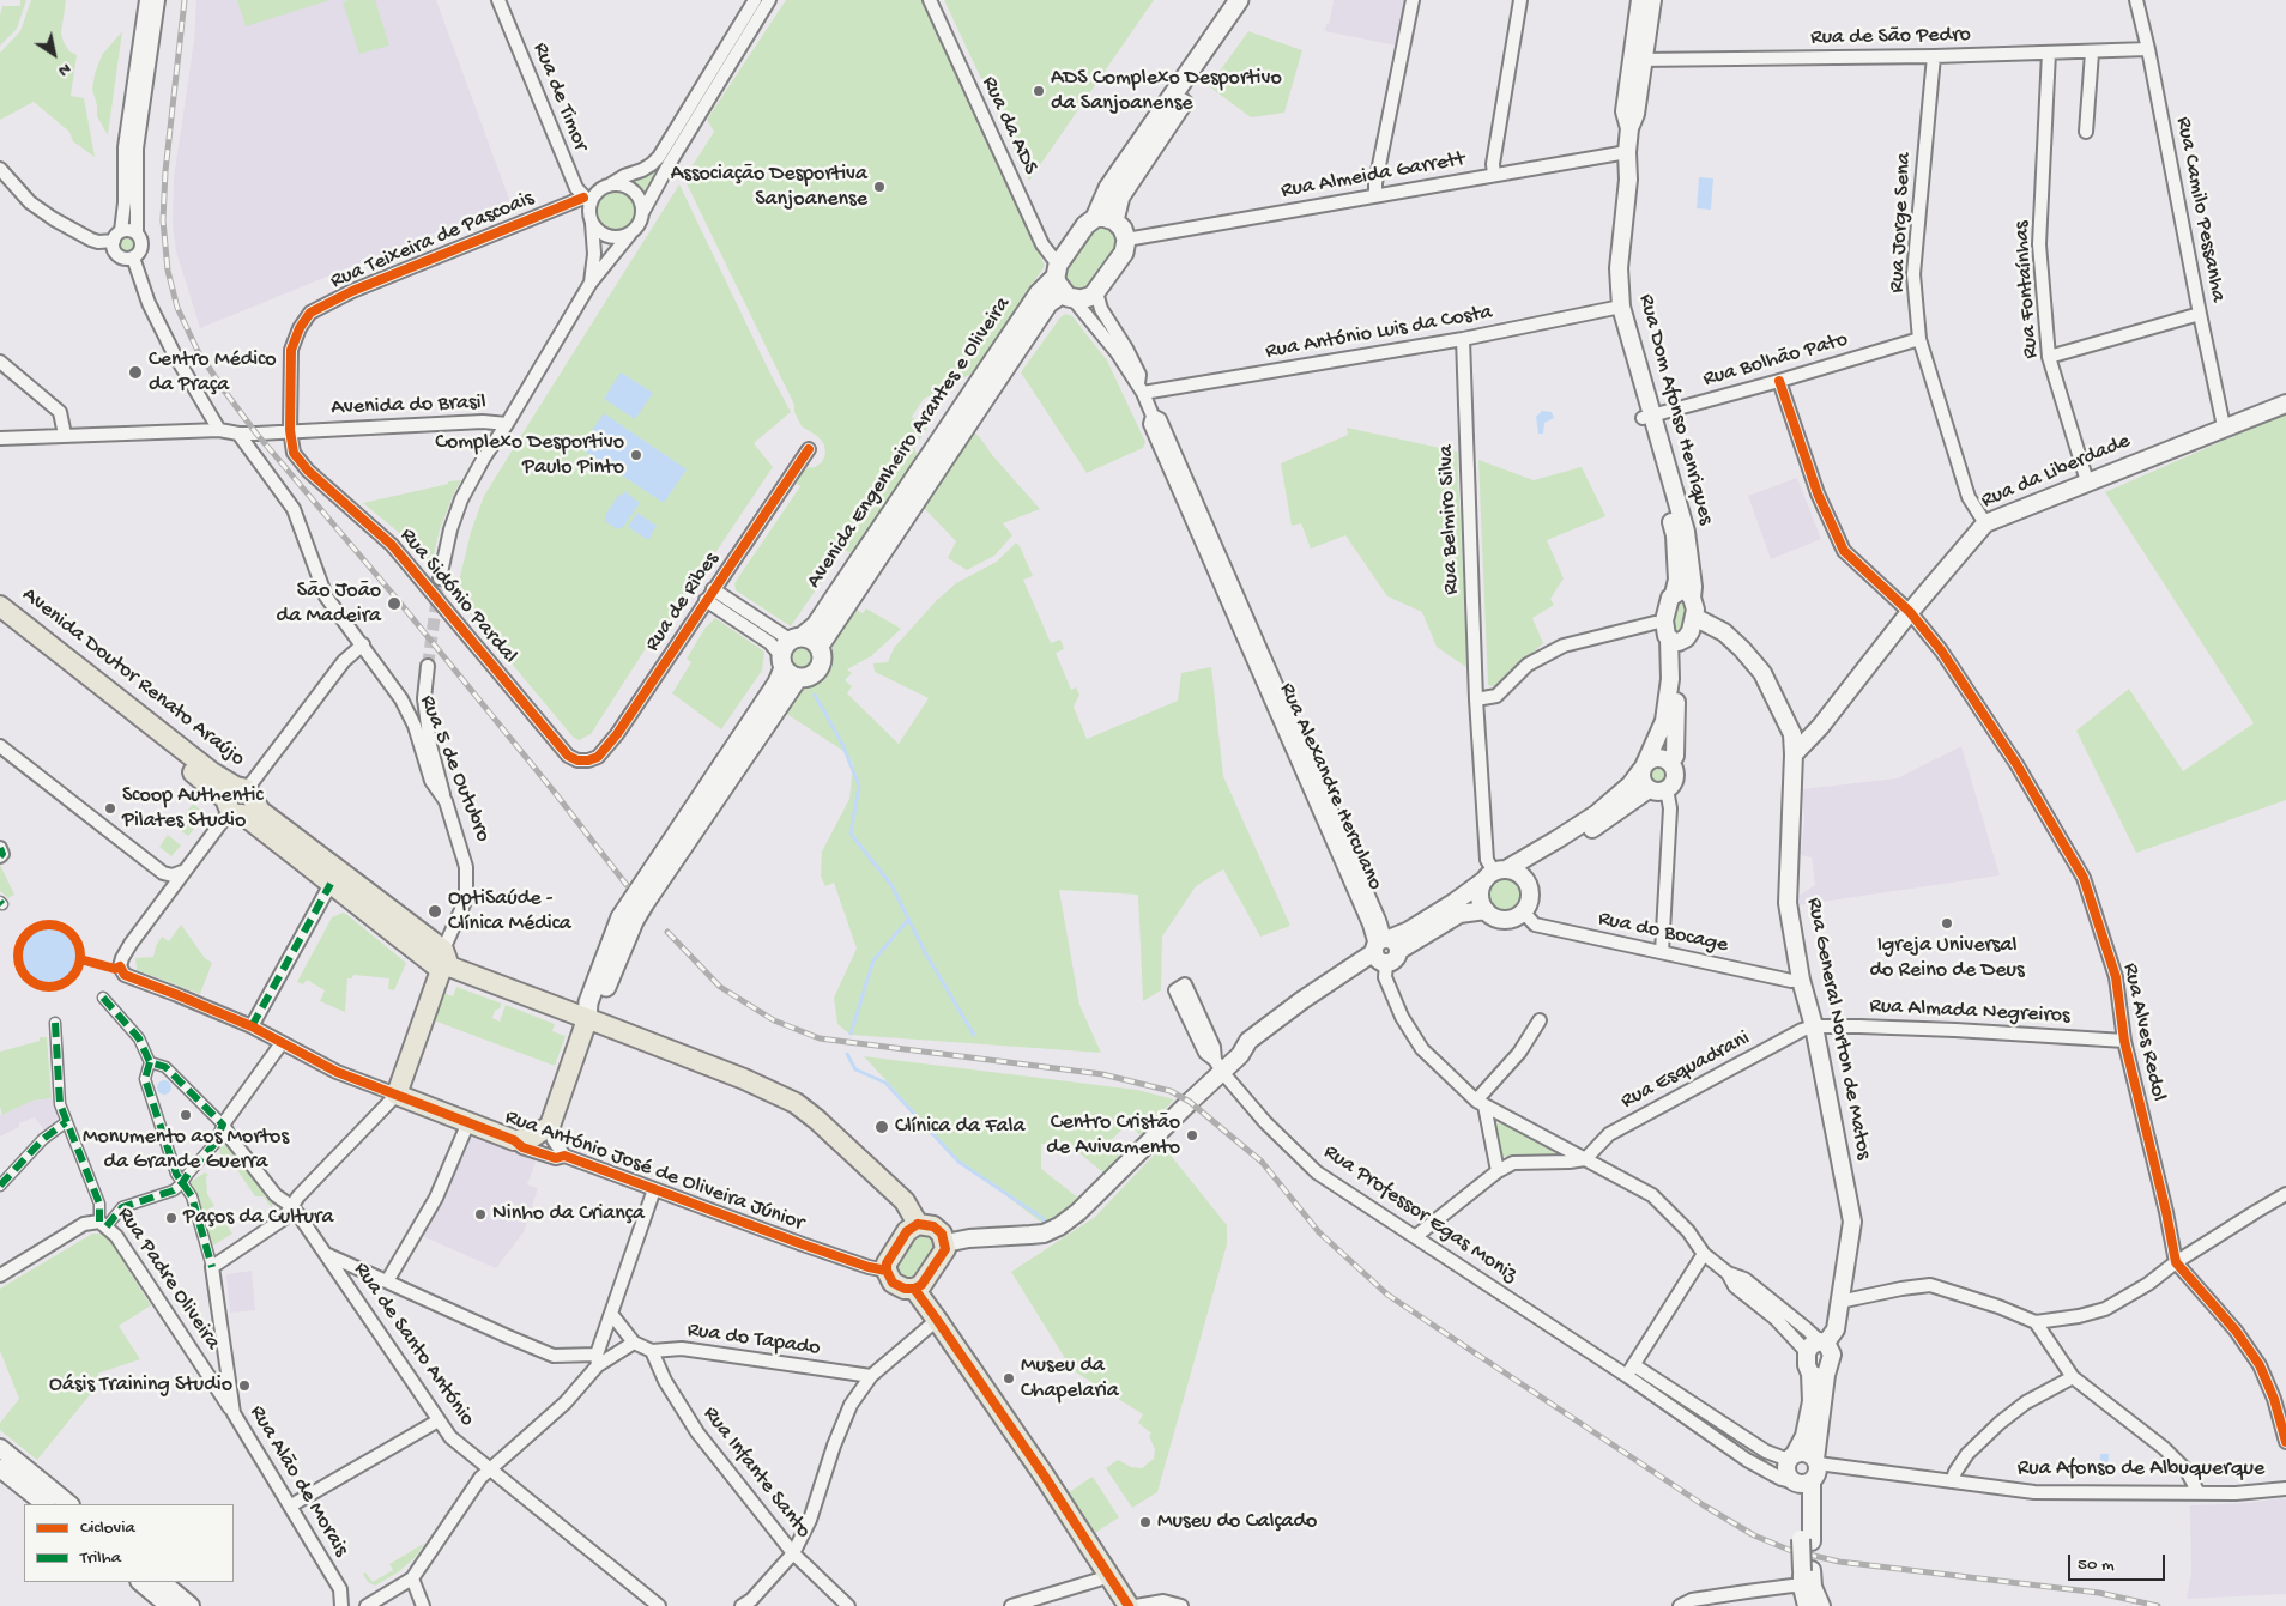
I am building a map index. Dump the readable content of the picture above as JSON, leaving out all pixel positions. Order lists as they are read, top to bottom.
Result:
{
  "streets": {
    "main road": [
      "Avenida Engenheiro Arantes e Oliveira",
      "Avenida Doutor Renato Araújo",
      "Rua 5 de Outubro",
      "Rua António José de Oliveira Júnior"
    ],
    "street": [
      "Rua de São Pedro",
      "Rua de Timor",
      "Rua da ADS",
      "Rua Almeida Garrett",
      "Rua Camilo Pessanha",
      "Rua Jorge Sena",
      "Rua Teixeira de Pascoais",
      "Rua Fontaínhas",
      "Rua António Luis da Costa",
      "Rua Bolhão Pato",
      "Avenida do Brasil",
      "Rua Dom Afonso Henriques",
      "Rua da Liberdade",
      "Rua Belmiro Silva",
      "Rua Sidónio Pardal",
      "Rua de Ribes",
      "Rua Alexandre Herculano",
      "Rua do Bocage",
      "Rua Almada Negreiros",
      "Rua General Norton de Matos",
      "Rua Alves Redol",
      "Rua Esquadrani",
      "Rua Professor Egas Moniz",
      "Rua Padre Oliveira",
      "Rua do Tapado",
      "Rua de Santo António",
      "Rua Afonso de Albuquerque",
      "Rua Infante Santo",
      "Rua Alão de Morais"
    ]
  },
  "crossings": [
    ["Rua de São Pedro", "Rua Camilo Pessanha"],
    ["Rua de São Pedro", "Rua Jorge Sena"],
    ["Rua de São Pedro", "Rua Fontaínhas"],
    ["Rua de São Pedro", "Rua Dom Afonso Henriques"],
    ["Rua de Timor", "Rua Teixeira de Pascoais"],
    ["Rua de Timor", "Avenida do Brasil"],
    ["Rua da ADS", "Avenida Engenheiro Arantes e Oliveira"],
    ["Rua Almeida Garrett", "Rua Dom Afonso Henriques"],
    ["Rua Camilo Pessanha", "Rua da Liberdade"],
    ["Rua Jorge Sena", "Rua Bolhão Pato"],
    ["Rua Jorge Sena", "Rua da Liberdade"],
    ["Rua Teixeira de Pascoais", "Avenida do Brasil"],
    ["Rua Teixeira de Pascoais", "Rua Sidónio Pardal"],
    ["Rua Fontaínhas", "Rua da Liberdade"],
    ["Rua António Luis da Costa", "Rua Dom Afonso Henriques"],
    ["Rua António Luis da Costa", "Rua Belmiro Silva"],
    ["Rua António Luis da Costa", "Rua Alexandre Herculano"],
    ["Rua Bolhão Pato", "Rua Dom Afonso Henriques"],
    ["Rua Bolhão Pato", "Rua Alves Redol"],
    ["Avenida do Brasil", "Rua Sidónio Pardal"],
    ["Avenida do Brasil", "Rua 5 de Outubro"],
    ["Rua Dom Afonso Henriques", "Rua Belmiro Silva"],
    ["Rua Dom Afonso Henriques", "Avenida Doutor Renato Araújo"],
    ["Rua Dom Afonso Henriques", "Rua Alexandre Herculano"],
    ["Rua Dom Afonso Henriques", "Rua do Bocage"],
    ["Rua Dom Afonso Henriques", "Rua General Norton de Matos"],
    ["Rua Dom Afonso Henriques", "Rua António José de Oliveira Júnior"],
    ["Rua Dom Afonso Henriques", "Rua Professor Egas Moniz"],
    ["Avenida Engenheiro Arantes e Oliveira", "Rua de Ribes"],
    ["Avenida Engenheiro Arantes e Oliveira", "Avenida Doutor Renato Araújo"],
    ["Avenida Engenheiro Arantes e Oliveira", "Rua Alexandre Herculano"],
    ["Avenida Engenheiro Arantes e Oliveira", "Rua António José de Oliveira Júnior"],
    ["Rua da Liberdade", "Rua General Norton de Matos"],
    ["Rua da Liberdade", "Rua Alves Redol"],
    ["Rua Belmiro Silva", "Rua do Bocage"],
    ["Rua Sidónio Pardal", "Rua de Ribes"],
    ["Avenida Doutor Renato Araújo", "Rua 5 de Outubro"],
    ["Avenida Doutor Renato Araújo", "Rua António José de Oliveira Júnior"],
    ["Rua 5 de Outubro", "Rua António José de Oliveira Júnior"],
    ["Rua 5 de Outubro", "Rua de Santo António"],
    ["Rua 5 de Outubro", "Rua Alão de Morais"],
    ["Rua Alexandre Herculano", "Rua General Norton de Matos"],
    ["Rua Alexandre Herculano", "Rua Esquadrani"],
    ["Rua do Bocage", "Rua General Norton de Matos"],
    ["Rua Almada Negreiros", "Rua General Norton de Matos"],
    ["Rua Almada Negreiros", "Rua Alves Redol"],
    ["Rua Almada Negreiros", "Rua Esquadrani"],
    ["Rua General Norton de Matos", "Rua Esquadrani"],
    ["Rua General Norton de Matos", "Rua Professor Egas Moniz"],
    ["Rua General Norton de Matos", "Rua Afonso de Albuquerque"],
    ["Rua Professor Egas Moniz", "Rua Afonso de Albuquerque"],
    ["Rua Padre Oliveira", "Rua Alão de Morais"],
    ["Rua do Tapado", "Rua Infante Santo"]
  ],
  "places": [
    "ADS Complexo Desportivo da Sanjoanense",
    "Associação Desportiva Sanjoanense",
    "Centro Médico da Praça",
    "Complexo Desportivo Paulo Pinto",
    "São João da Madeira",
    "Scoop Authentic Pilates Studio",
    "OptiSaúde - Clínica Médica",
    "Igreja Universal do Reino de Deus",
    "Monumento aos Mortos da Grande Guerra",
    "Clínica da Fala",
    "Centro Cristão de Avivamento",
    "Ninho da Criança",
    "Paços da Cultura",
    "Museu da Chapelaria",
    "Oásis Training Studio",
    "Museu do Calçado"
  ],
  "legend": ["Ciclovia", "Trilha"],
  "scale_bar": "50 m",
  "north": "bottom right"
}
